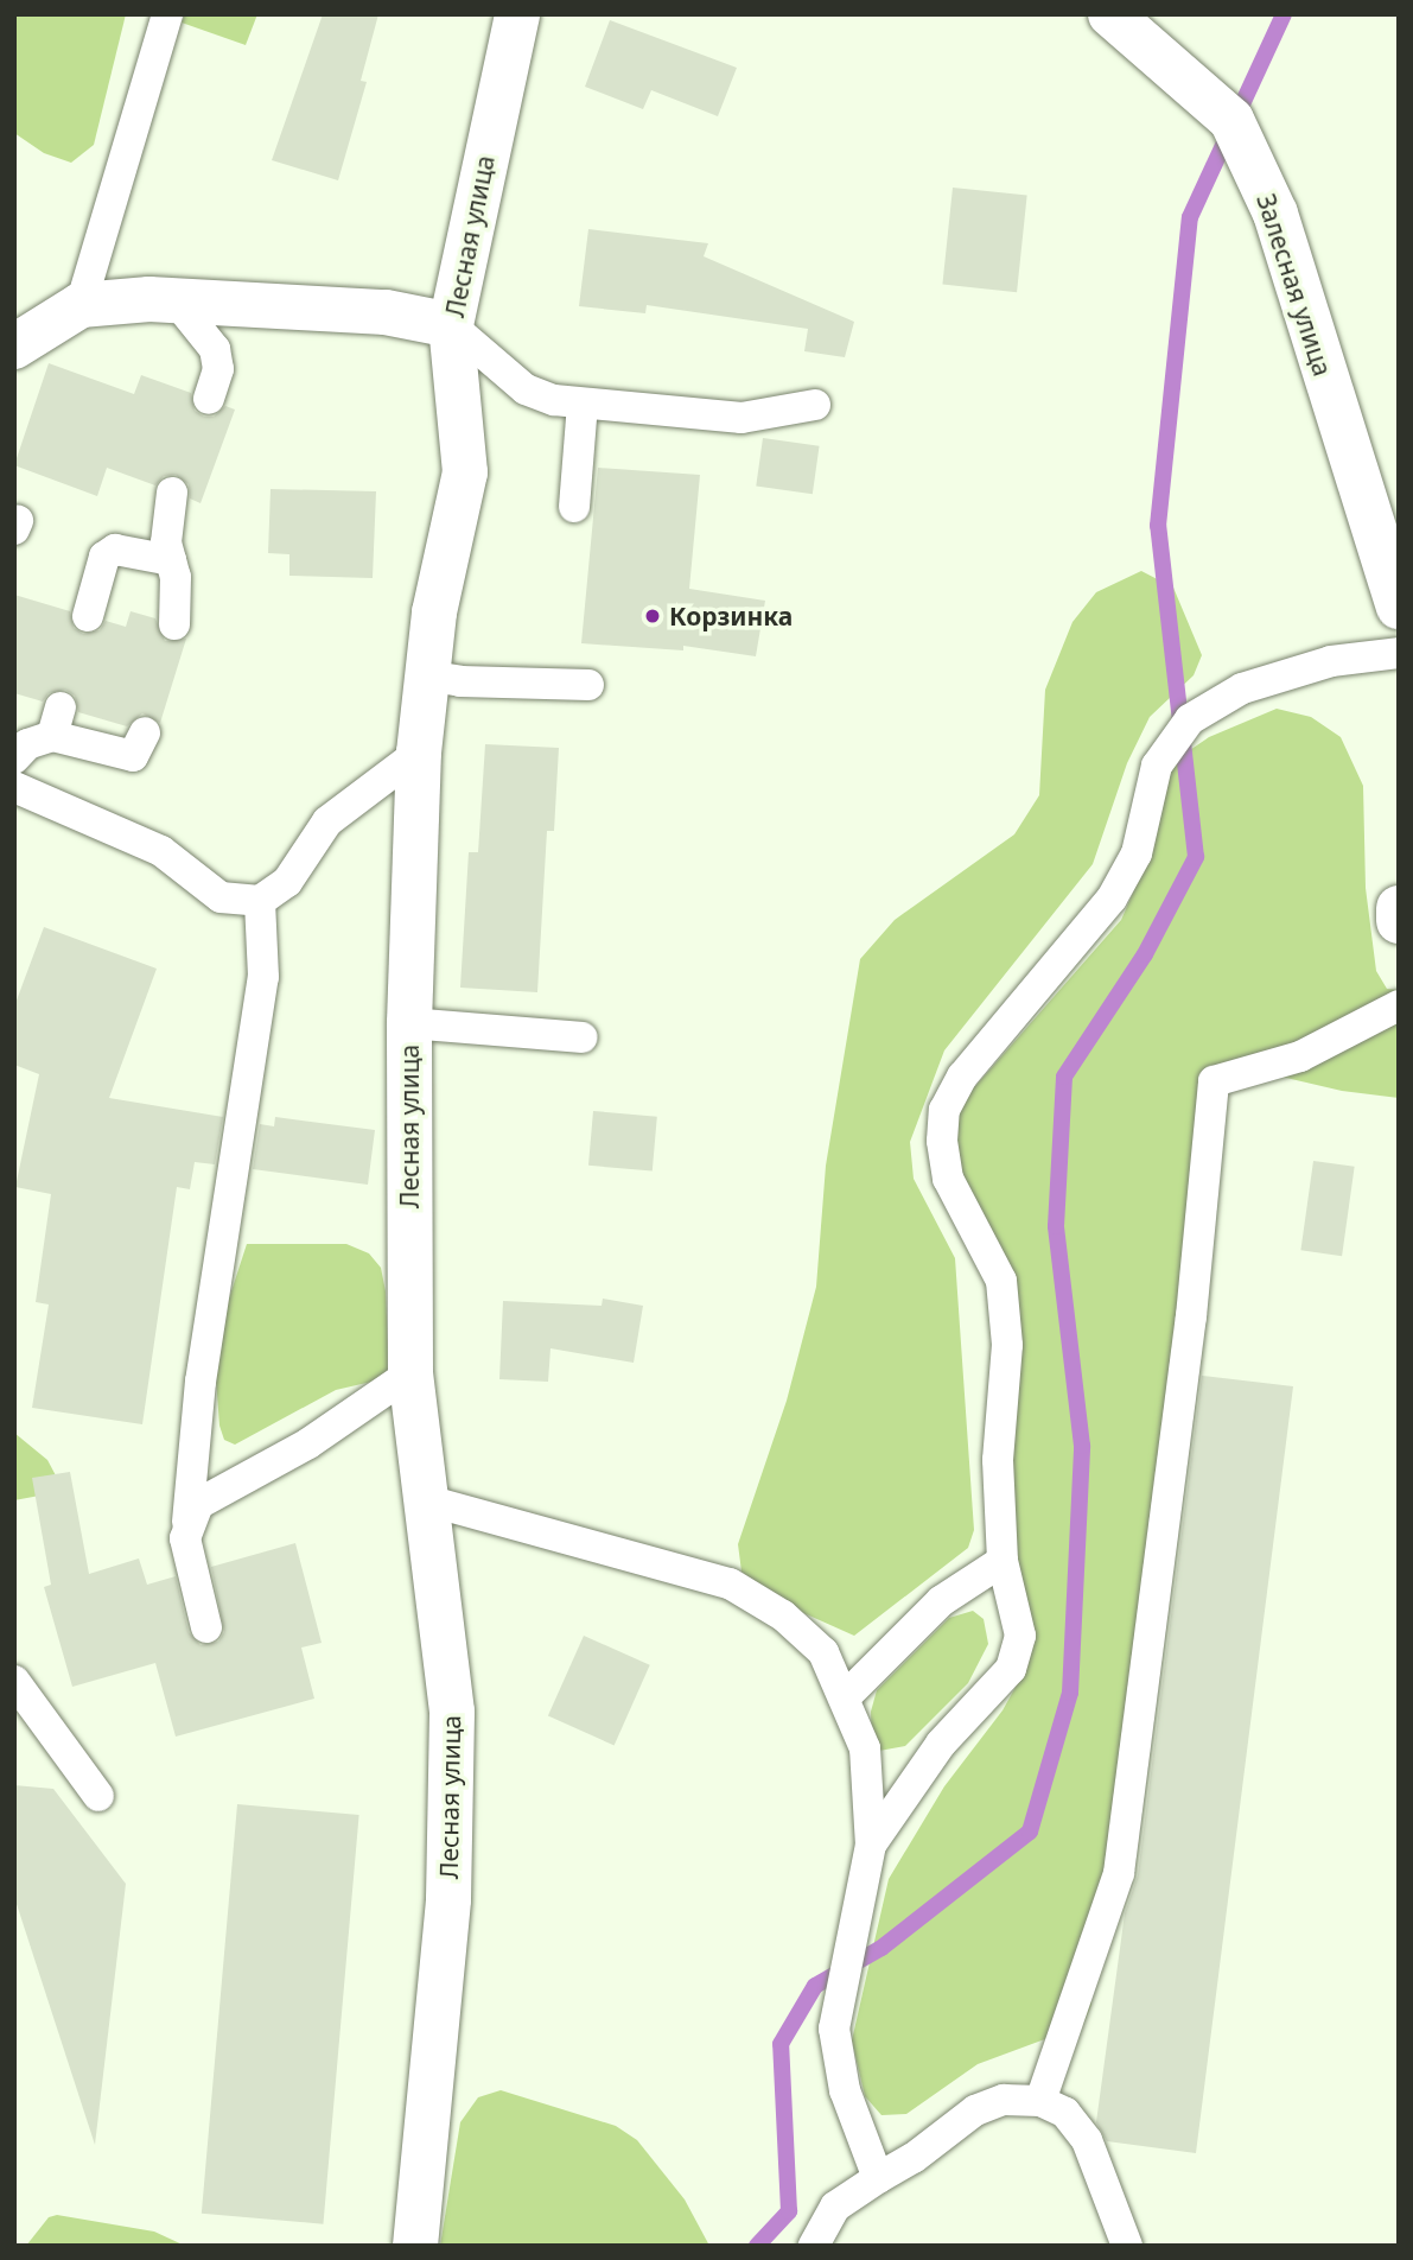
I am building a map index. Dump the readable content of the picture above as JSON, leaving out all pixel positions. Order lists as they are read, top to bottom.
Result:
{
  "streets": {
    "street": ["Лесная улица", "Залесная улица"]
  },
  "places": ["Корзинка"]
}
